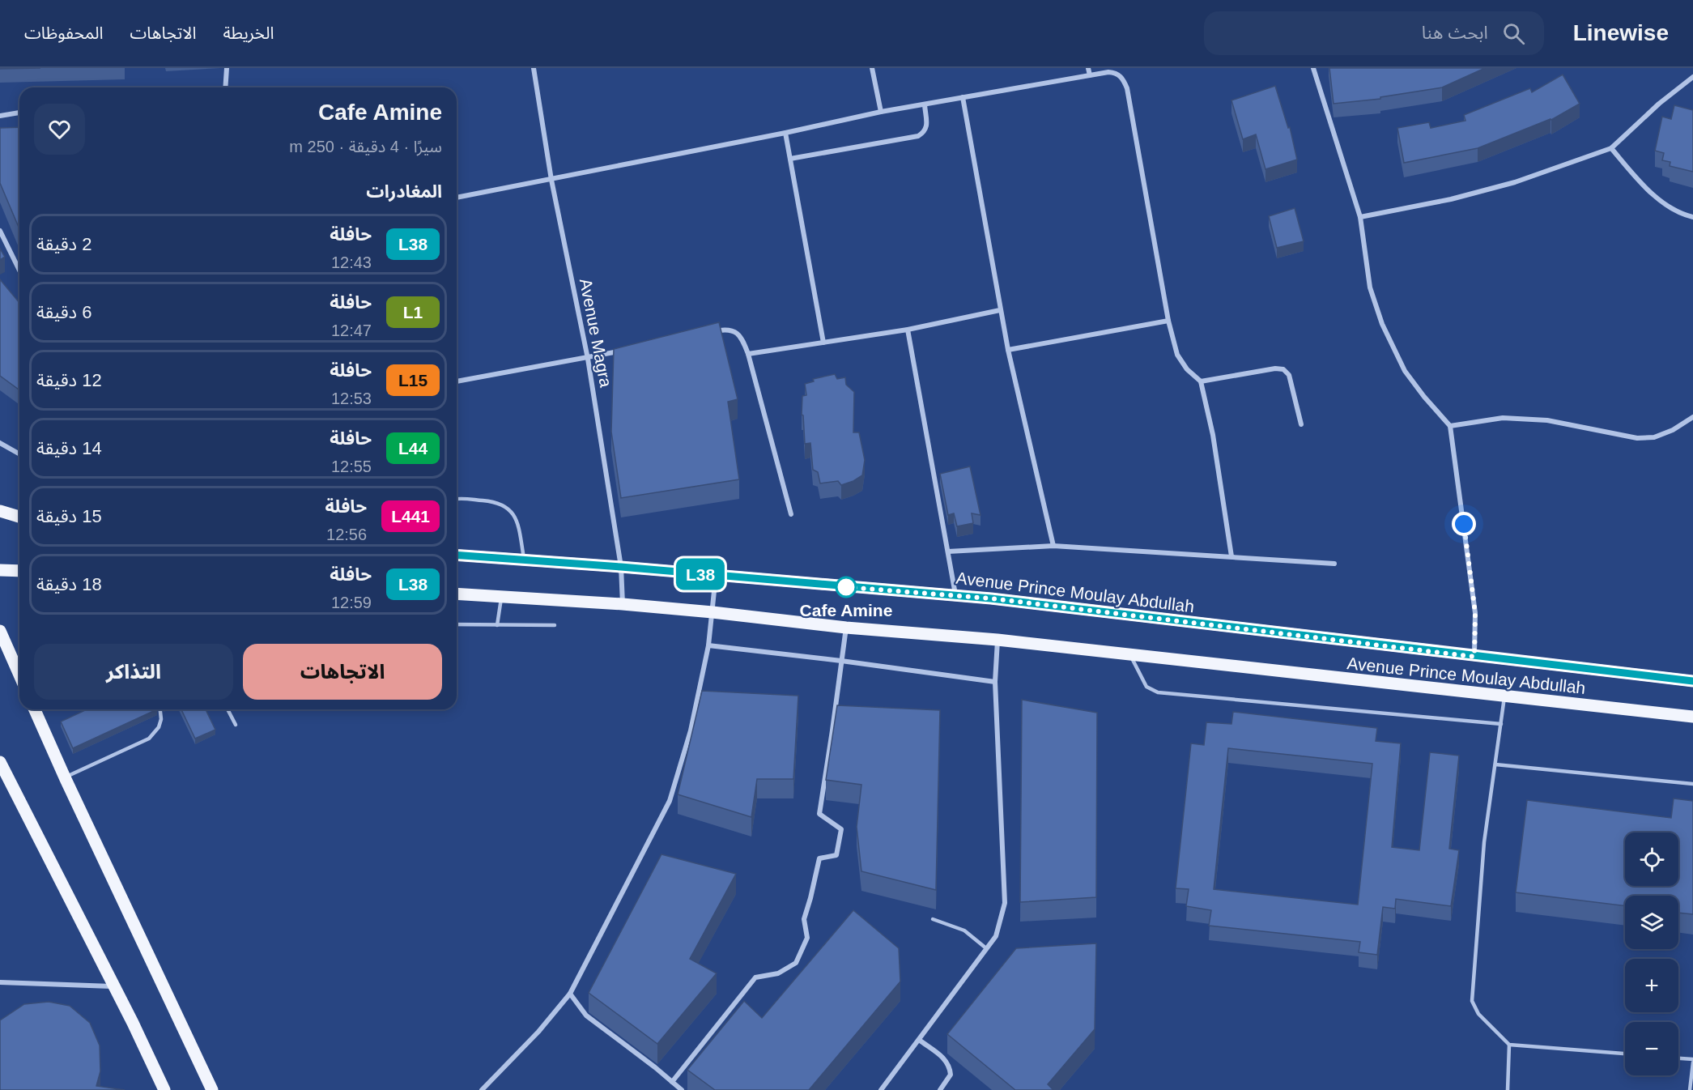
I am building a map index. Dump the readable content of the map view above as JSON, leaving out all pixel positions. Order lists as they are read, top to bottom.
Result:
{
  "streets": {
    "main road": ["Avenue Prince Moulay Abdullah"],
    "street": ["Avenue Magra"]
  },
  "crossings": [
    ["Avenue Magra", "Avenue Prince Moulay Abdullah"]
  ],
  "places": ["Cafe Amine"],
  "lines": ["bus line L38"],
  "page": {
    "header": "Linewise",
    "search": "ابحث هنا",
    "nav": ["الخريطة", "الاتجاهات", "المحفوظات"],
    "on_map": "L38",
    "heading": [
      ["Cafe Amine", "سيرًا · 4 دقيقة · 250 m"],
      "المغادرات"
    ],
    "list": [
      {
        "mark": "L38",
        "name": "حافلة",
        "note": "12:43",
        "value": "2 دقيقة"
      },
      {
        "mark": "L1",
        "name": "حافلة",
        "note": "12:47",
        "value": "6 دقيقة"
      },
      {
        "mark": "L15",
        "name": "حافلة",
        "note": "12:53",
        "value": "12 دقيقة"
      },
      {
        "mark": "L44",
        "name": "حافلة",
        "note": "12:55",
        "value": "14 دقيقة"
      },
      {
        "mark": "L441",
        "name": "حافلة",
        "note": "12:56",
        "value": "15 دقيقة"
      },
      {
        "mark": "L38",
        "name": "حافلة",
        "note": "12:59",
        "value": "18 دقيقة"
      }
    ],
    "buttons": ["الاتجاهات", "التذاكر"],
    "map_buttons": ["+", "−"]
  }
}
